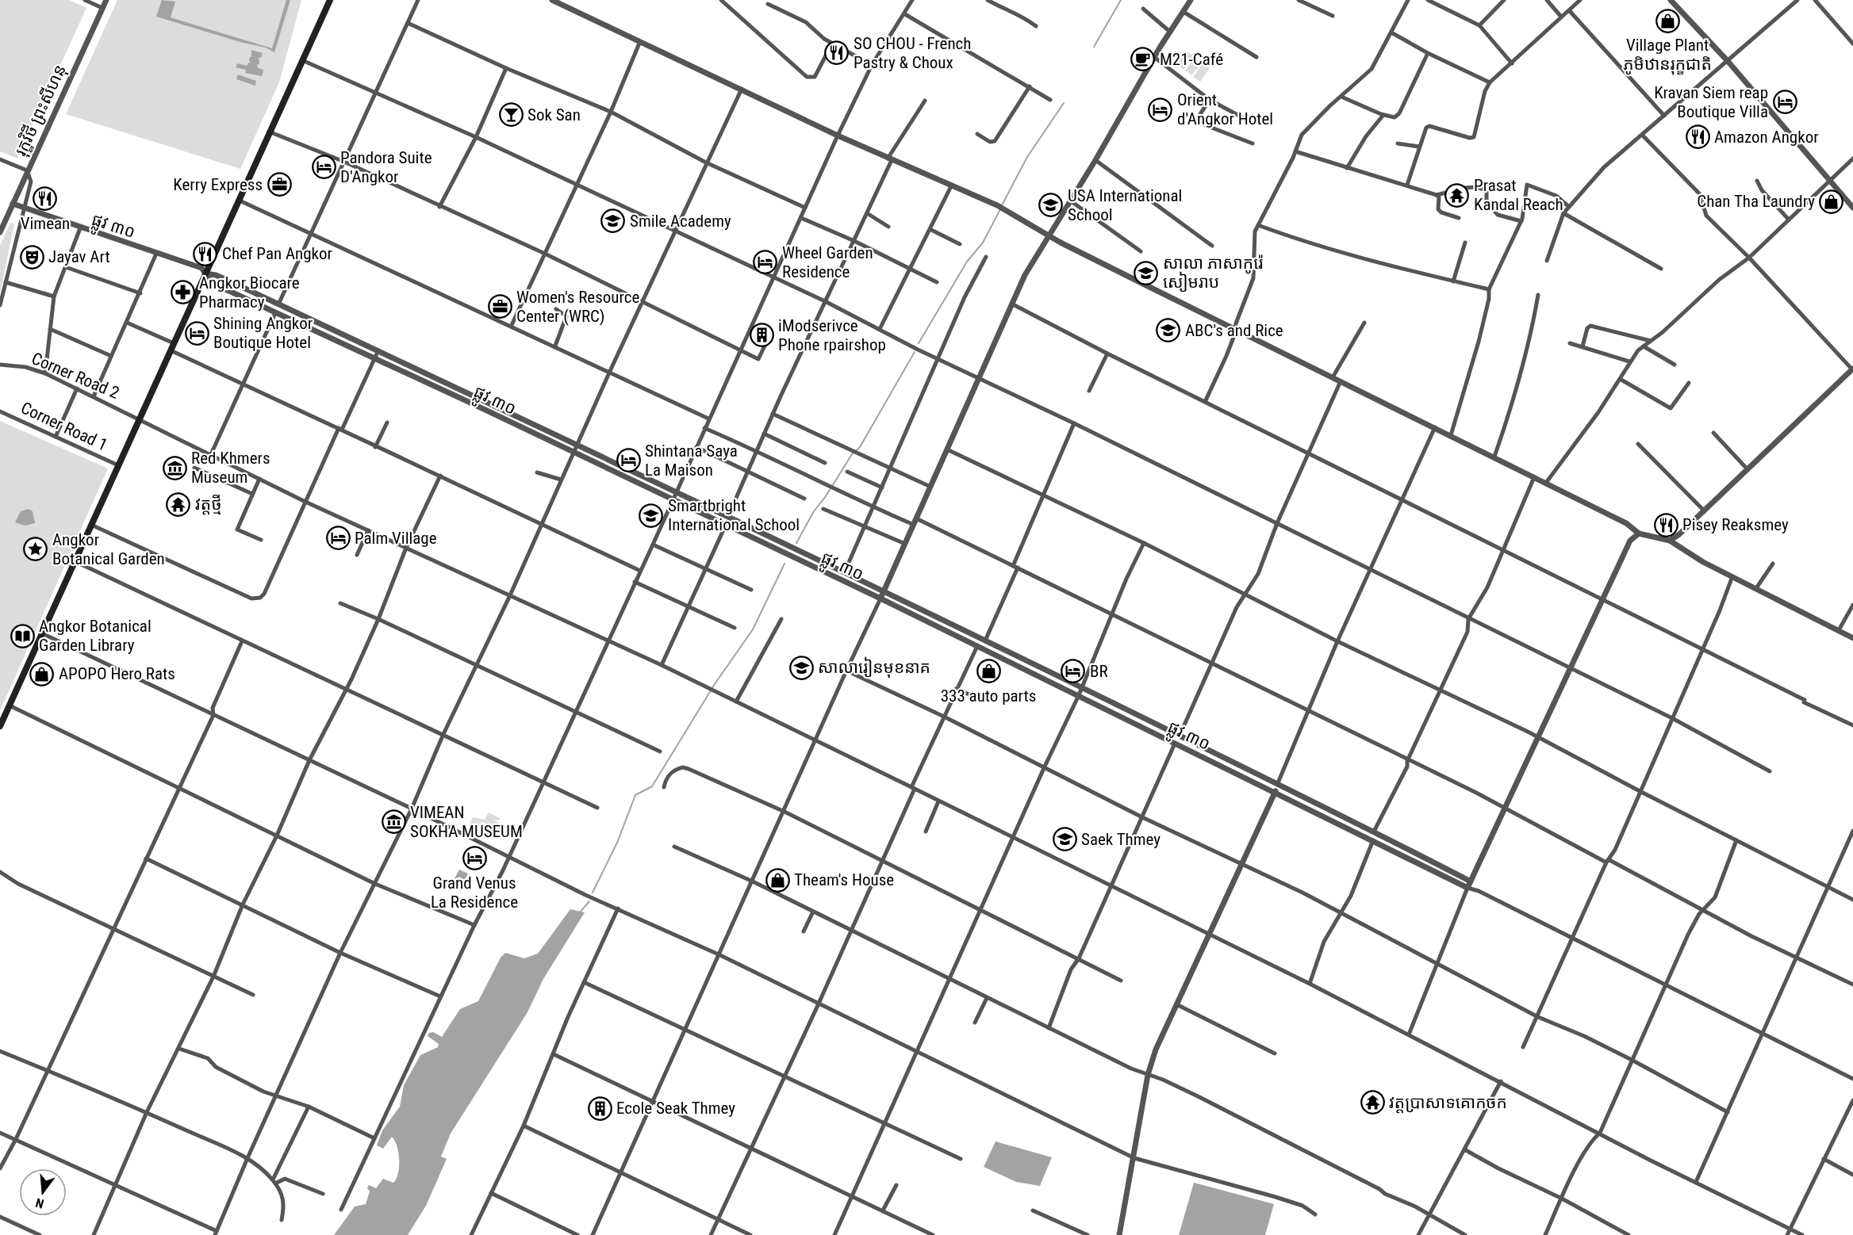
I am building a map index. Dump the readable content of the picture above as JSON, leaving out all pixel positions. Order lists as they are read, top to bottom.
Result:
{
  "streets": {
    "street": [
      "រុក្ខវិថី ព្រះសីហនុ",
      "ផ្លូវ ៣០",
      "Corner Road 2",
      "Corner Road 1"
    ]
  },
  "crossings": [
    ["រុក្ខវិថី ព្រះសីហនុ", "ផ្លូវ ៣០"]
  ],
  "places": {
    "shop": [
      "Village Plant ភូមិឋានរុក្ខជាតិ",
      "Chan Tha Laundry",
      "333 auto parts",
      "APOPO Hero Rats",
      "Theam's House"
    ],
    "restaurant": [
      "SO CHOU - French Pastry & Choux",
      "Amazon Angkor",
      "Vimean",
      "Chef Pan Angkor",
      "Pisey Reaksmey"
    ],
    "cafe": ["M21-Café"],
    "hotel": [
      "Kravan Siem reap Boutique Villa",
      "Orient d'Angkor Hotel",
      "Pandora Suite D'Angkor",
      "Wheel Garden Residence",
      "Shining Angkor Boutique Hotel",
      "Shintana Saya La Maison",
      "Palm Village",
      "BR",
      "Grand Venus La Residence"
    ],
    "bar": ["Sok San"],
    "office": ["Kerry Express", "Women's Resource Center (WRC)"],
    "temple": ["Prasat Kandal Reach", "វត្តថ្មី", "វត្តប្រាសាទគោកចក"],
    "school or university": [
      "USA International School",
      "Smile Academy",
      "សាលា ភាសាកូរ៉េ សៀមរាប",
      "ABC's and Rice",
      "Smartbright International School",
      "សាលារៀនមុខនាគ",
      "Saek Thmey"
    ],
    "theatre": ["Jayav Art"],
    "pharmacy": ["Angkor Biocare Pharmacy"],
    "building": ["iModserivce Phone rpairshop", "Ecole Seak Thmey"],
    "museum": ["Red Khmers Museum", "VIMEAN SOKHA MUSEUM"],
    "place": ["Angkor Botanical Garden"],
    "library": ["Angkor Botanical Garden Library"]
  },
  "north": "bottom"
}
